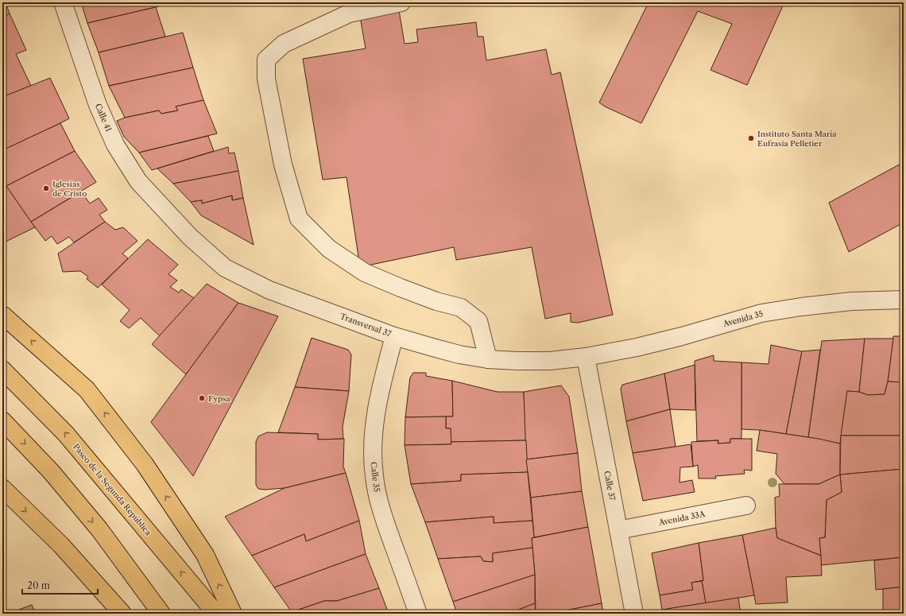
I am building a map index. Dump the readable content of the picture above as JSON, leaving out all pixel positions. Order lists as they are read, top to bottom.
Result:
{
  "streets": {
    "highway": ["Paseo de la Segunda República"],
    "street": [
      "Calle 41",
      "Avenida 35",
      "Transversal 37",
      "Calle 35",
      "Calle 37",
      "Avenida 33A"
    ]
  },
  "crossings": [
    ["Calle 41", "Transversal 37"],
    ["Avenida 35", "Transversal 37"],
    ["Avenida 35", "Calle 37"],
    ["Transversal 37", "Calle 35"],
    ["Transversal 37", "Calle 37"],
    ["Calle 37", "Avenida 33A"]
  ],
  "places": ["Instituto Santa María Eufrasia Pelletier", "Iglesias de Cristo", "Fypsa"],
  "scale_bar": "20 m"
}
